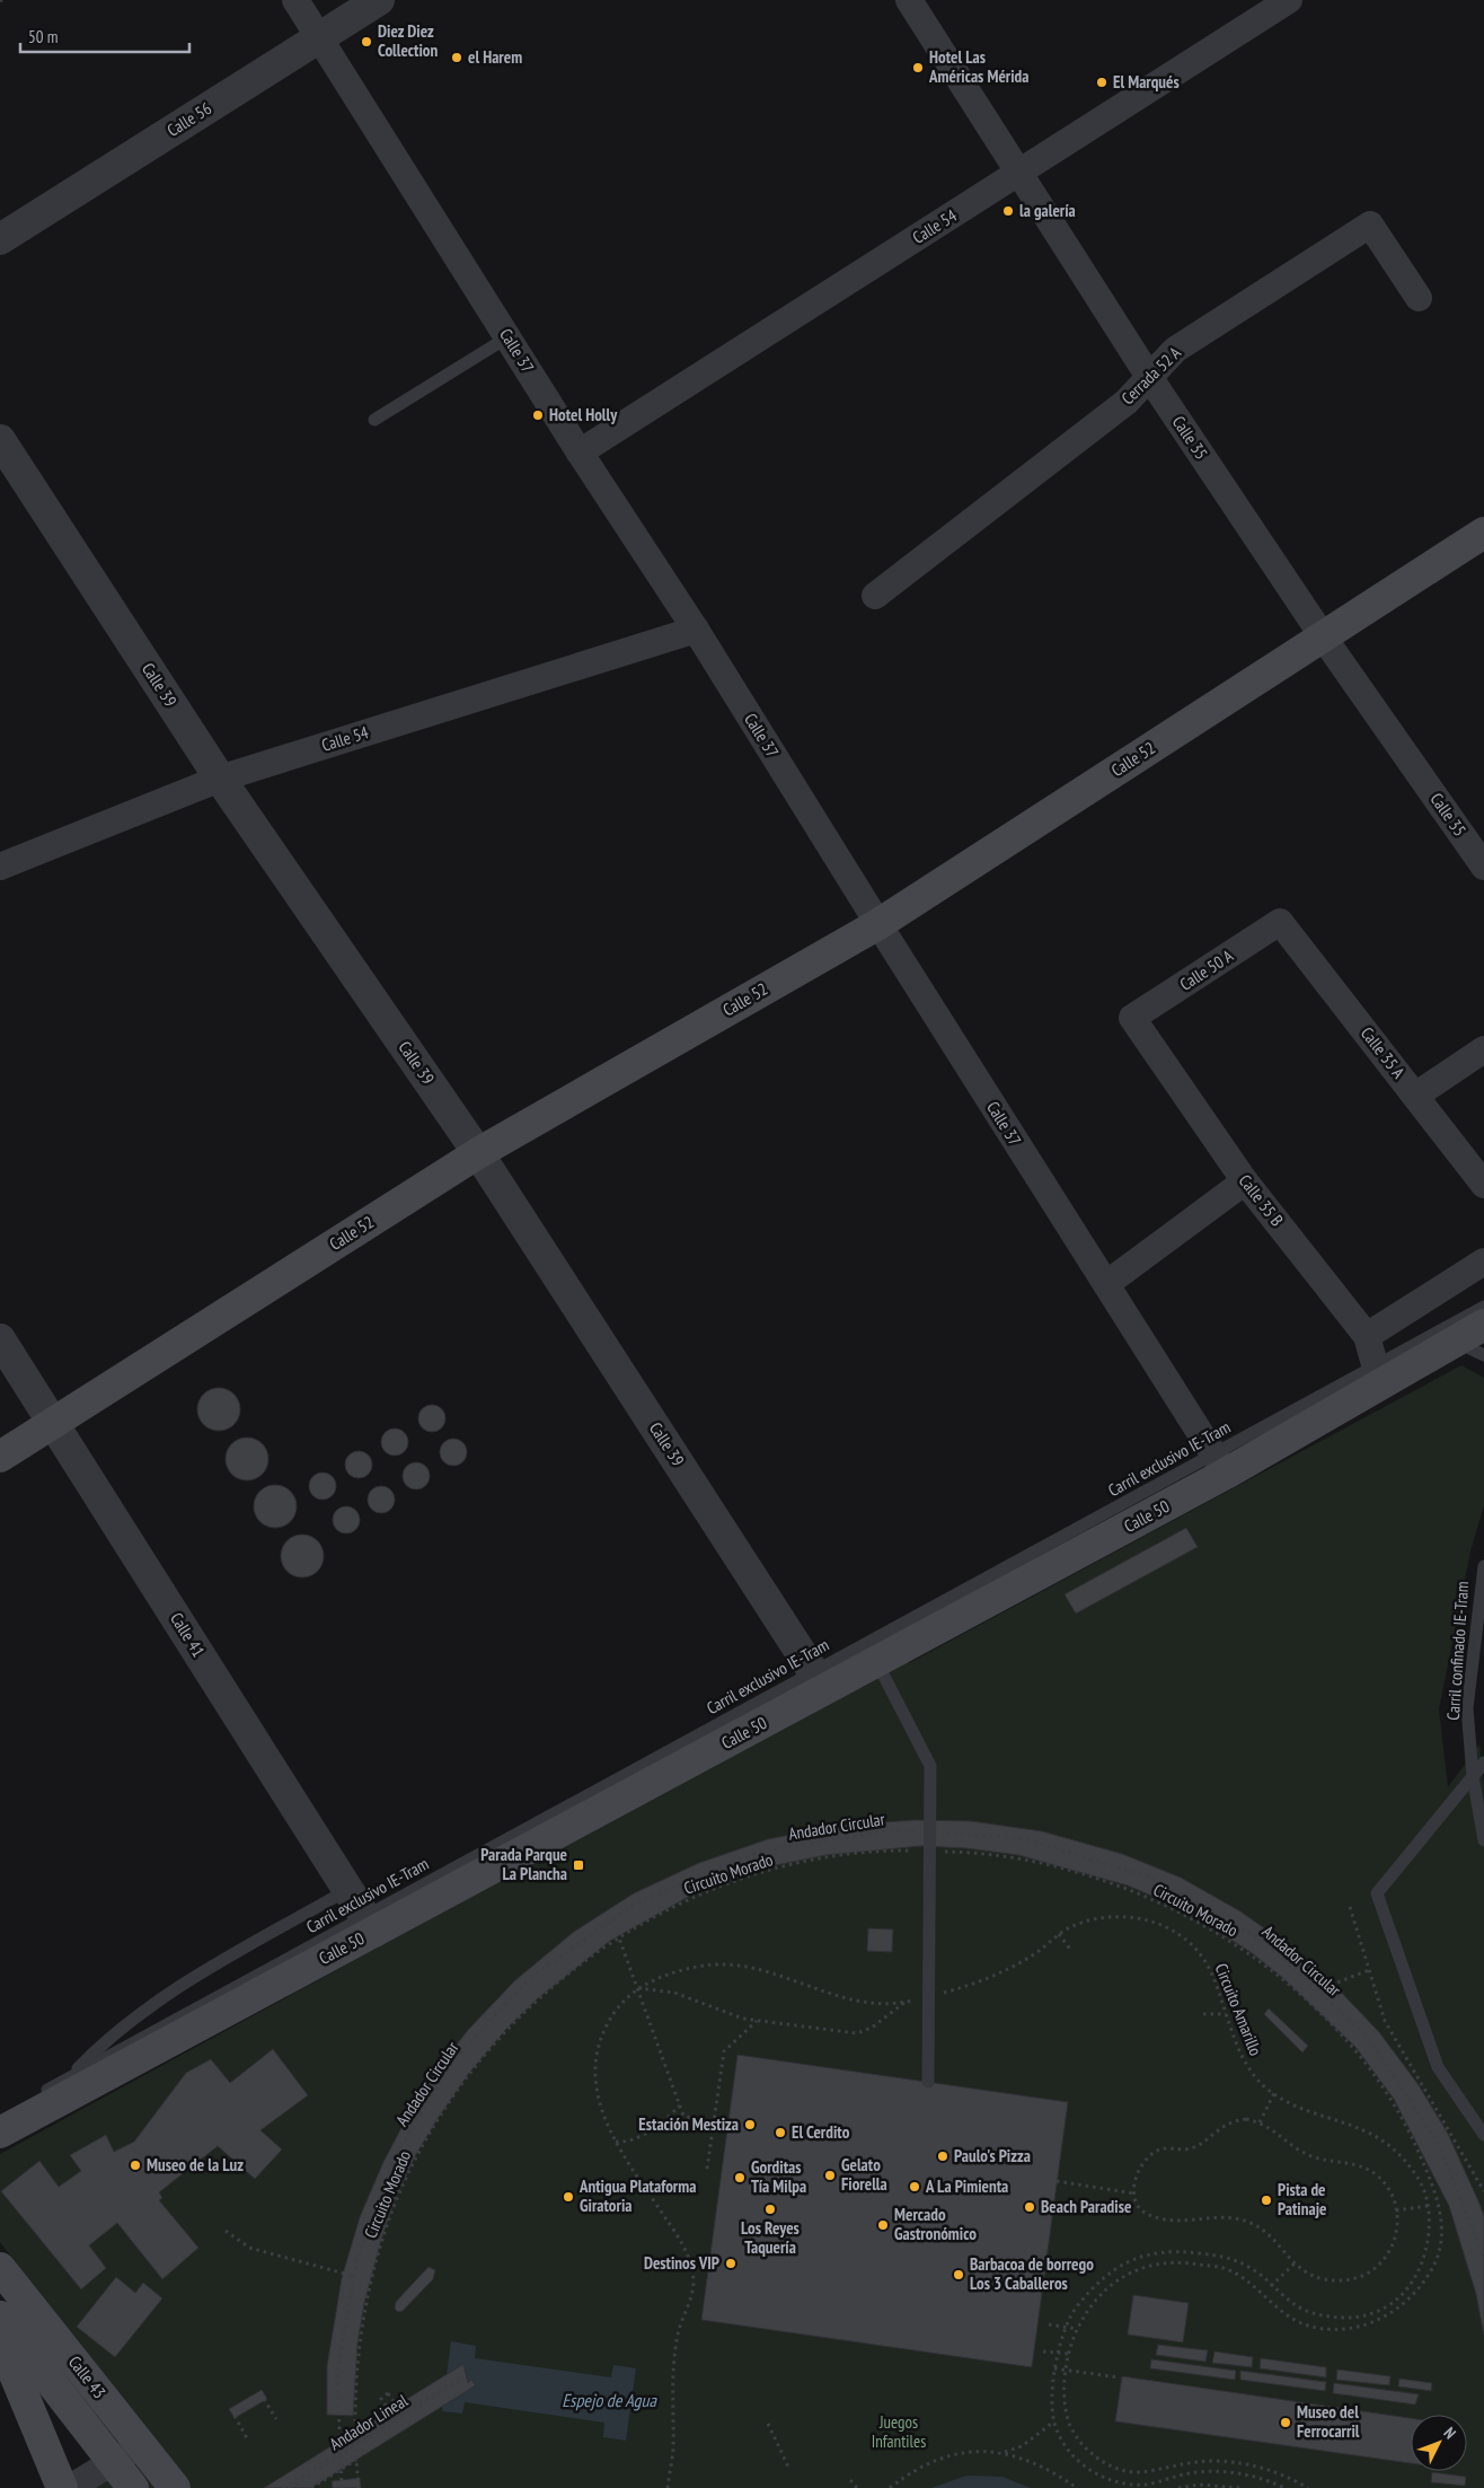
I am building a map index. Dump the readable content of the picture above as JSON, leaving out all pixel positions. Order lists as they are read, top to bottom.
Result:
{
  "streets": {
    "main road": ["Calle 52", "Calle 50", "Calle 43"],
    "street": [
      "Calle 56",
      "Calle 54",
      "Calle 37",
      "Cerrada 52 A",
      "Calle 35",
      "Calle 39",
      "Calle 50 A",
      "Calle 35 A",
      "Calle 35 B",
      "Calle 41"
    ],
    "lane": ["Carril exclusivo IE-Tram", "Carril confinado IE-Tram"],
    "path": [
      "Andador Circular",
      "Circuito Morado",
      "Circuito Amarillo",
      "Andador Lineal"
    ]
  },
  "crossings": [
    ["Calle 56", "Calle 37"],
    ["Calle 54", "Calle 37"],
    ["Calle 54", "Calle 35"],
    ["Calle 54", "Calle 39"],
    ["Calle 37", "Calle 52"],
    ["Calle 37", "Carril exclusivo IE-Tram"],
    ["Calle 37", "Calle 50"],
    ["Cerrada 52 A", "Calle 35"],
    ["Calle 35", "Calle 52"],
    ["Calle 39", "Calle 52"],
    ["Calle 39", "Carril exclusivo IE-Tram"],
    ["Calle 39", "Calle 50"],
    ["Calle 52", "Calle 41"],
    ["Calle 50 A", "Calle 35 A"],
    ["Calle 50 A", "Calle 35 B"],
    ["Calle 35 B", "Calle 50"],
    ["Carril exclusivo IE-Tram", "Calle 50"],
    ["Carril exclusivo IE-Tram", "Calle 41"],
    ["Calle 50", "Calle 41"]
  ],
  "water": ["Espejo de Agua"],
  "parks": ["Juegos Infantiles"],
  "places": {
    "other": [
      "Diez Diez Collection",
      "el Harem",
      "Hotel Las Américas Mérida",
      "El Marqués",
      "la galería",
      "Hotel Holly",
      "Estación Mestiza",
      "El Cerdito",
      "Paulo's Pizza",
      "Museo de la Luz",
      "Gelato Fiorella",
      "Gorditas Tía Milpa",
      "A La Pimienta",
      "Antigua Plataforma Giratoria",
      "Pista de Patinaje",
      "Beach Paradise",
      "Los Reyes Taquería",
      "Mercado Gastronómico",
      "Destinos VIP",
      "Barbacoa de borrego Los 3 Caballeros",
      "Museo del Ferrocarril"
    ],
    "transit": ["Parada Parque La Plancha"]
  },
  "scale_bar": "50 m",
  "north": "top right"
}
